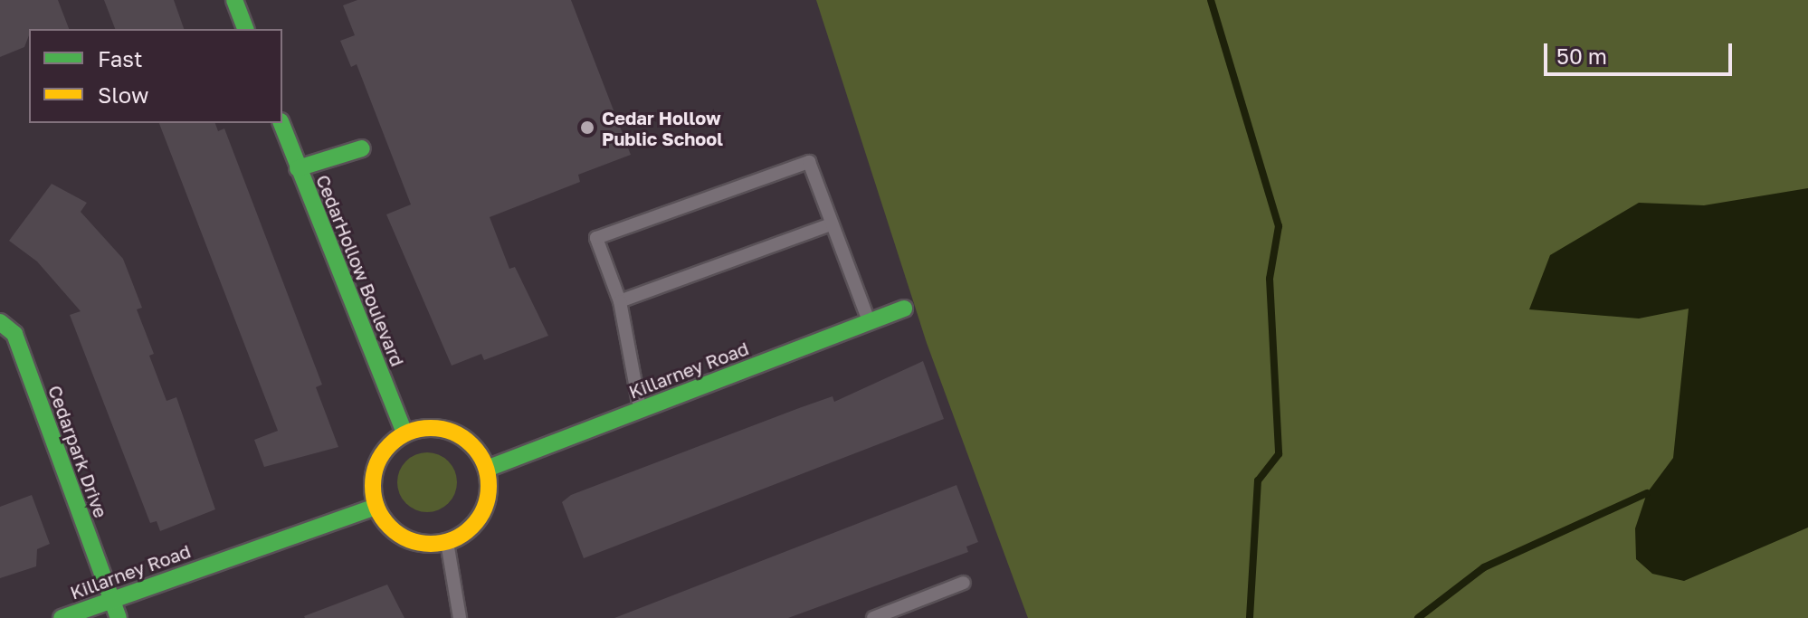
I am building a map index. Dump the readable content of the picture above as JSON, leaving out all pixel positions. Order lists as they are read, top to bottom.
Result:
{
  "streets": {
    "street": ["CedarHollow Boulevard", "Killarney Road", "Cedarpark Drive"]
  },
  "crossings": [
    ["CedarHollow Boulevard", "Killarney Road"],
    ["Killarney Road", "Cedarpark Drive"]
  ],
  "places": ["Cedar Hollow Public School"],
  "legend": ["Fast", "Slow"],
  "scale_bar": "50 m"
}
